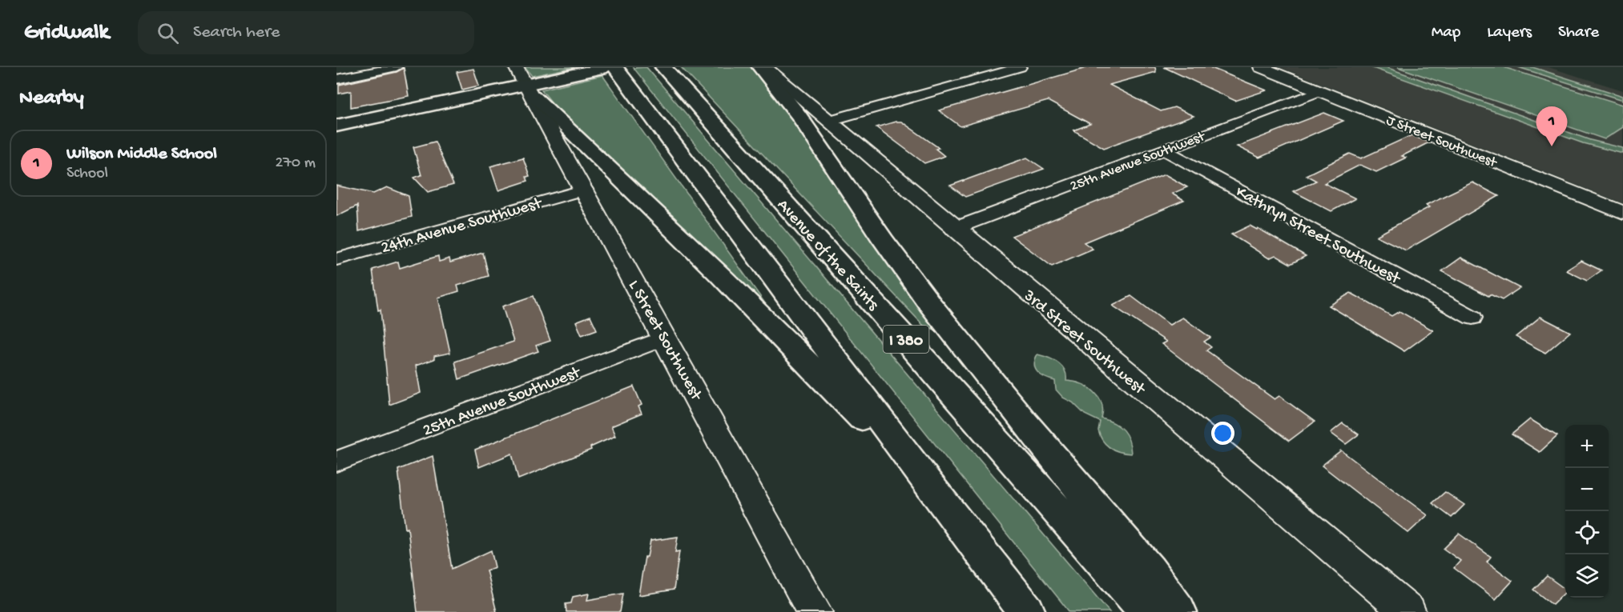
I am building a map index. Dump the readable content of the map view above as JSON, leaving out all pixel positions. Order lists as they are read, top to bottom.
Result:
{
  "streets": {
    "main road": ["Avenue of the Saints", "I 380"],
    "street": [
      "J Street Southwest",
      "25th Avenue Southwest",
      "24th Avenue Southwest",
      "Kathryn Street Southwest",
      "L Street Southwest",
      "3rd Street Southwest"
    ]
  },
  "crossings": [
    ["J Street Southwest", "25th Avenue Southwest"],
    ["25th Avenue Southwest", "Kathryn Street Southwest"],
    ["25th Avenue Southwest", "L Street Southwest"],
    ["25th Avenue Southwest", "3rd Street Southwest"],
    ["24th Avenue Southwest", "L Street Southwest"]
  ],
  "page": {
    "header": "Gridwalk",
    "search": "Search here",
    "nav": ["Map", "Layers", "Share"],
    "heading": "Nearby",
    "pins": "1",
    "list": [
      {
        "mark": "1",
        "name": "Wilson Middle School",
        "note": "School",
        "value": "270 m"
      }
    ],
    "map_buttons": ["+", "−"]
  }
}
